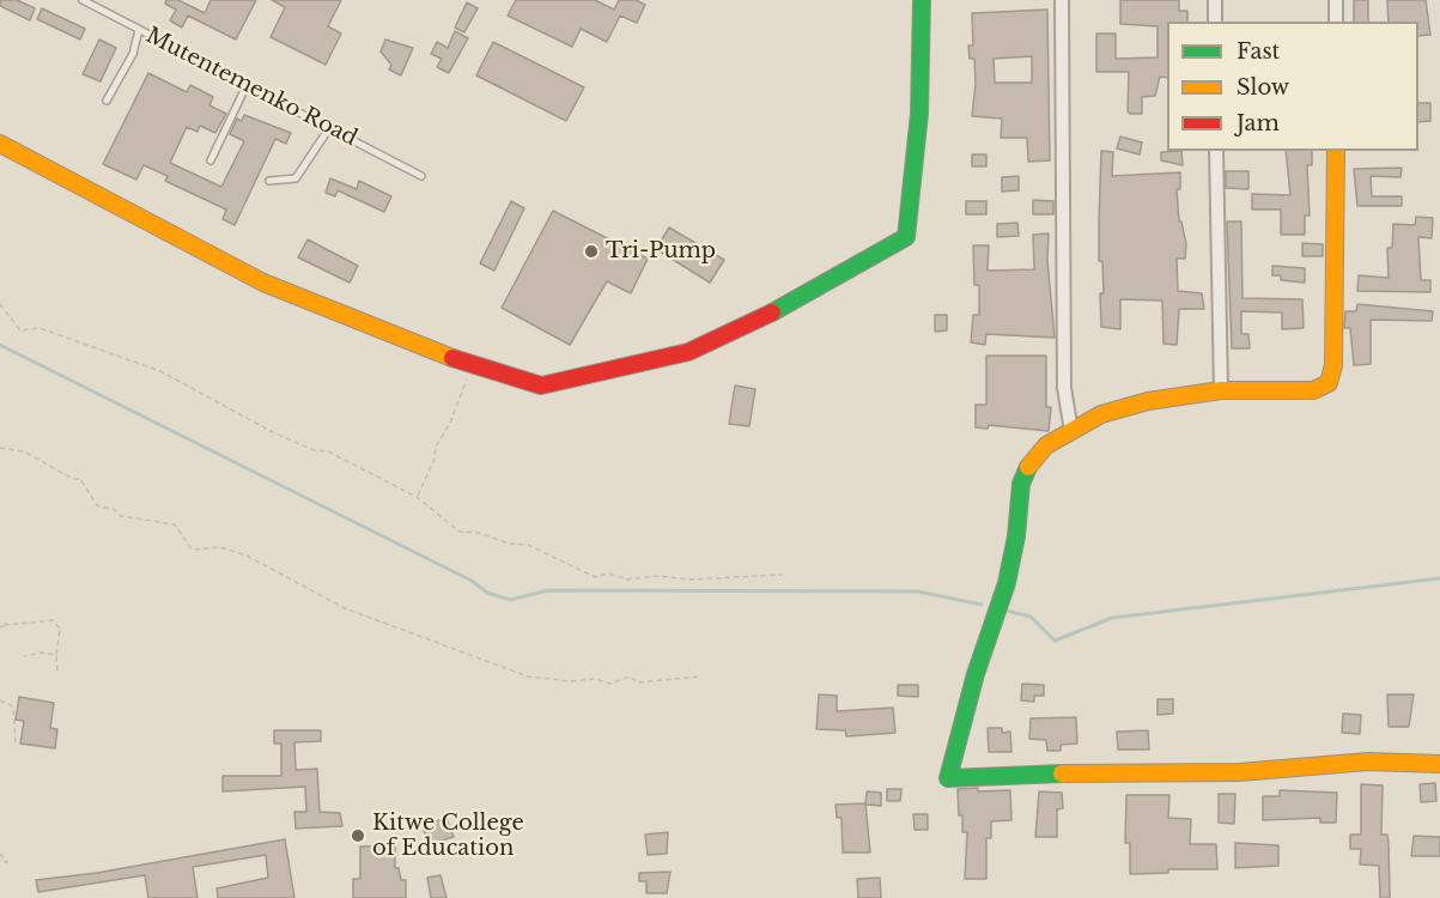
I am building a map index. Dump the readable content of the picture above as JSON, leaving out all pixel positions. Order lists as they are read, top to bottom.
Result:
{
  "streets": {
    "lane": ["Mutentemenko Road"]
  },
  "places": ["Tri-Pump", "Kitwe College of Education"],
  "legend": ["Fast", "Slow", "Jam"]
}
